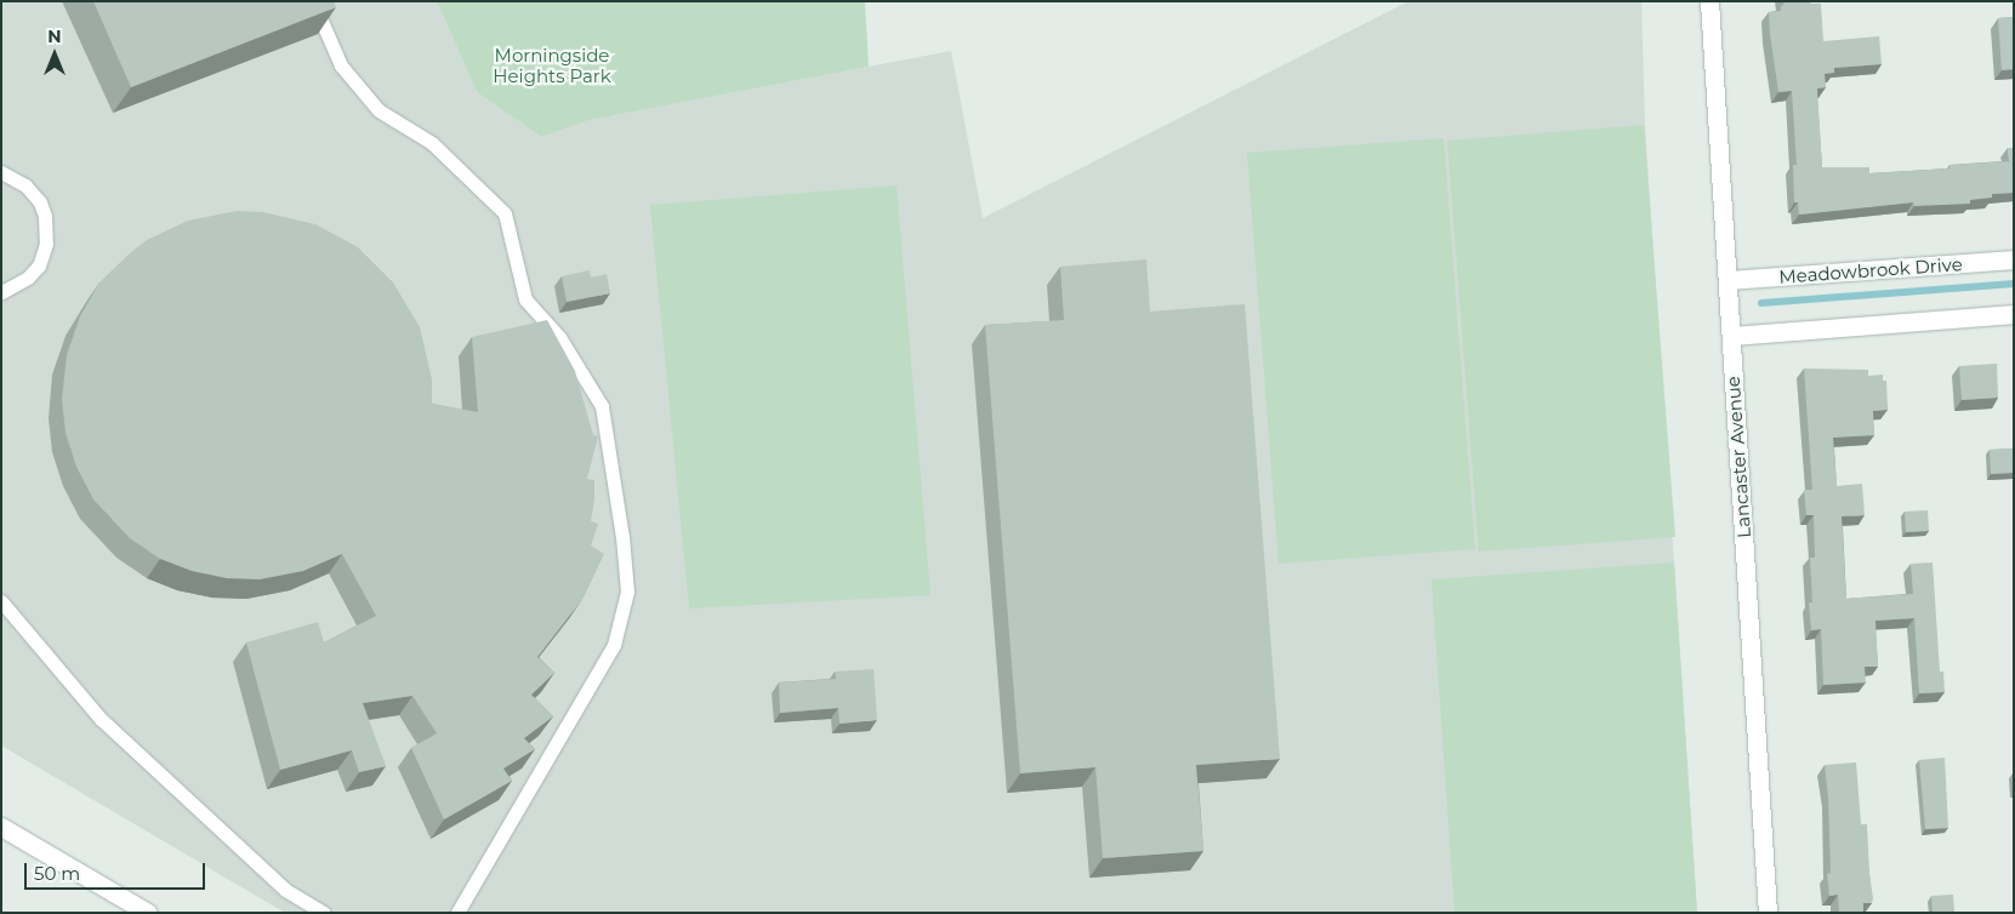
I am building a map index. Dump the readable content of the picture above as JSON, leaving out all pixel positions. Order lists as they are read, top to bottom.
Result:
{
  "streets": {
    "street": ["Meadowbrook Drive", "Lancaster Avenue"]
  },
  "crossings": [
    ["Meadowbrook Drive", "Lancaster Avenue"]
  ],
  "parks": ["Morningside Heights Park"],
  "scale_bar": "50 m",
  "north": "top"
}
